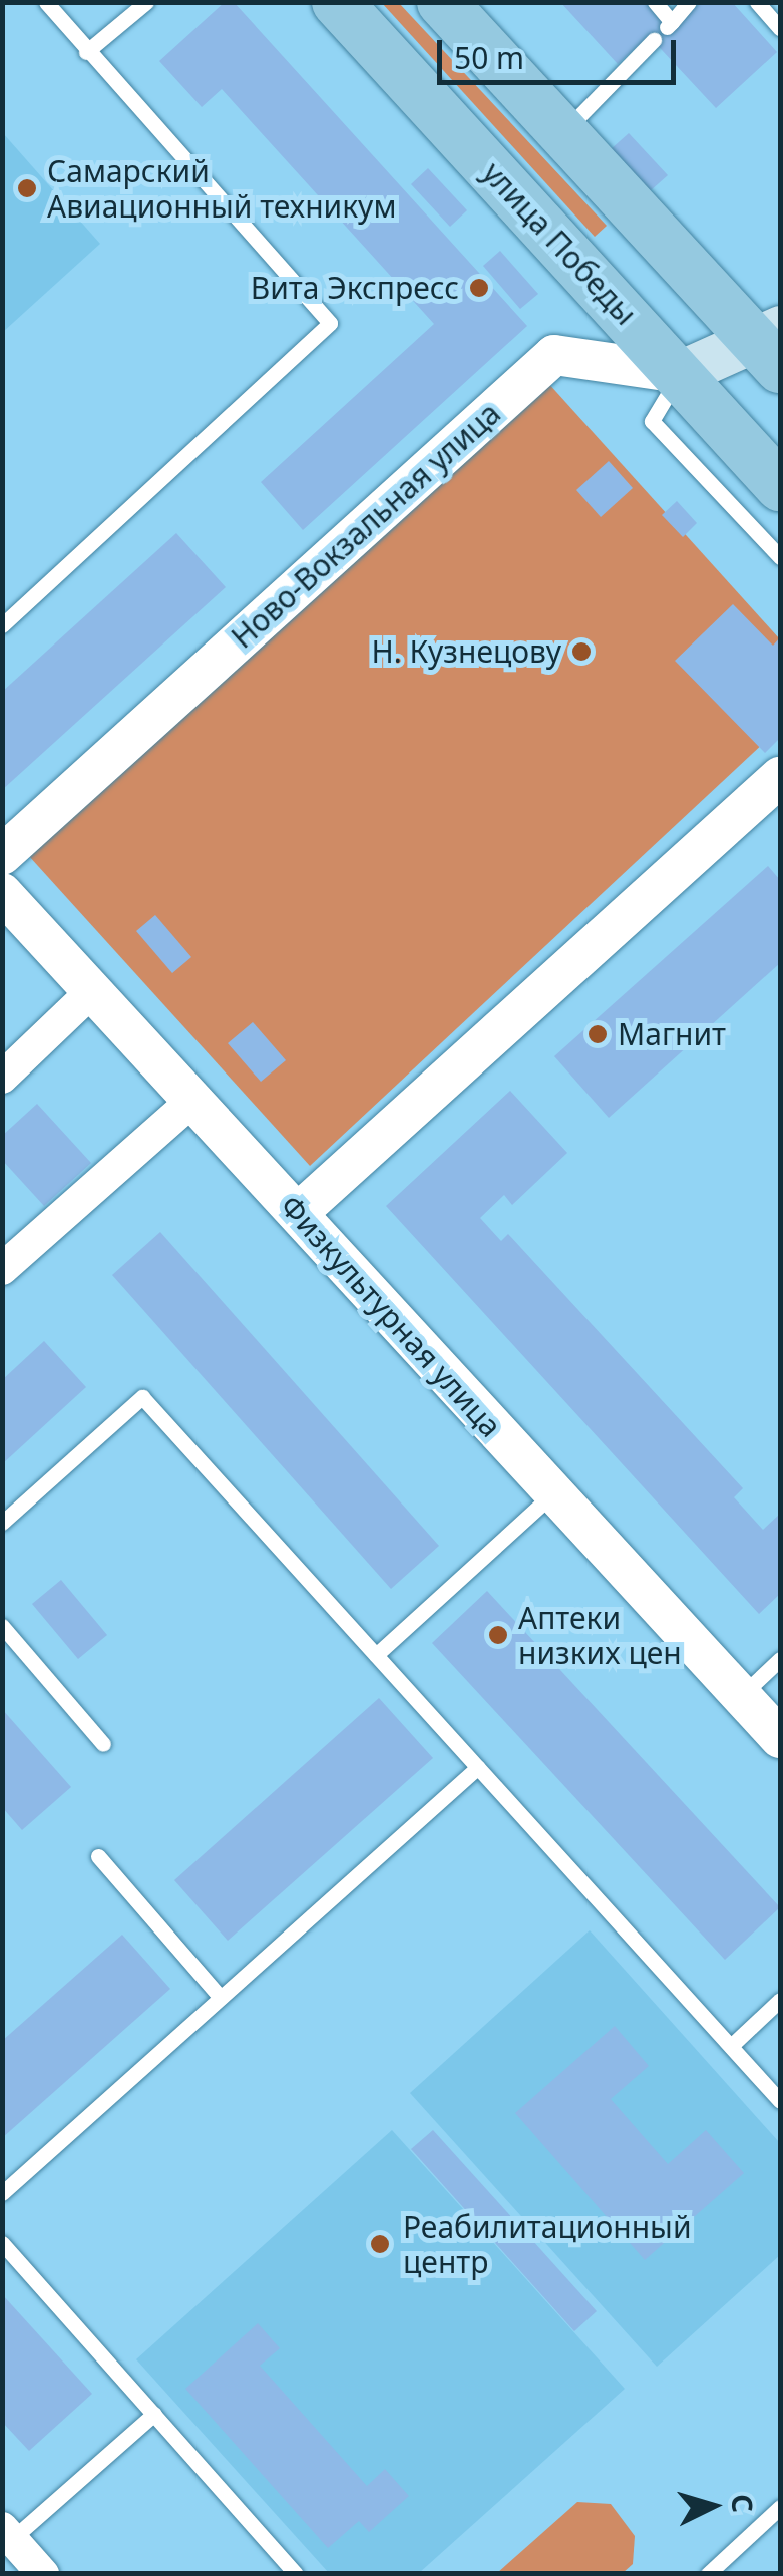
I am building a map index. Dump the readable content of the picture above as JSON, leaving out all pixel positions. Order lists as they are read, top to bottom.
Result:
{
  "streets": {
    "main road": ["улица Победы"],
    "street": ["Ново-Вокзальная улица", "Физкультурная улица"]
  },
  "crossings": [
    ["улица Победы", "Ново-Вокзальная улица"]
  ],
  "places": [
    "Самарский Авиационный техникум",
    "Вита Экспресс",
    "Н. Кузнецову",
    "Магнит",
    "Аптеки низких цен",
    "Реабилитационный центр"
  ],
  "scale_bar": "50 m",
  "north": "right"
}
